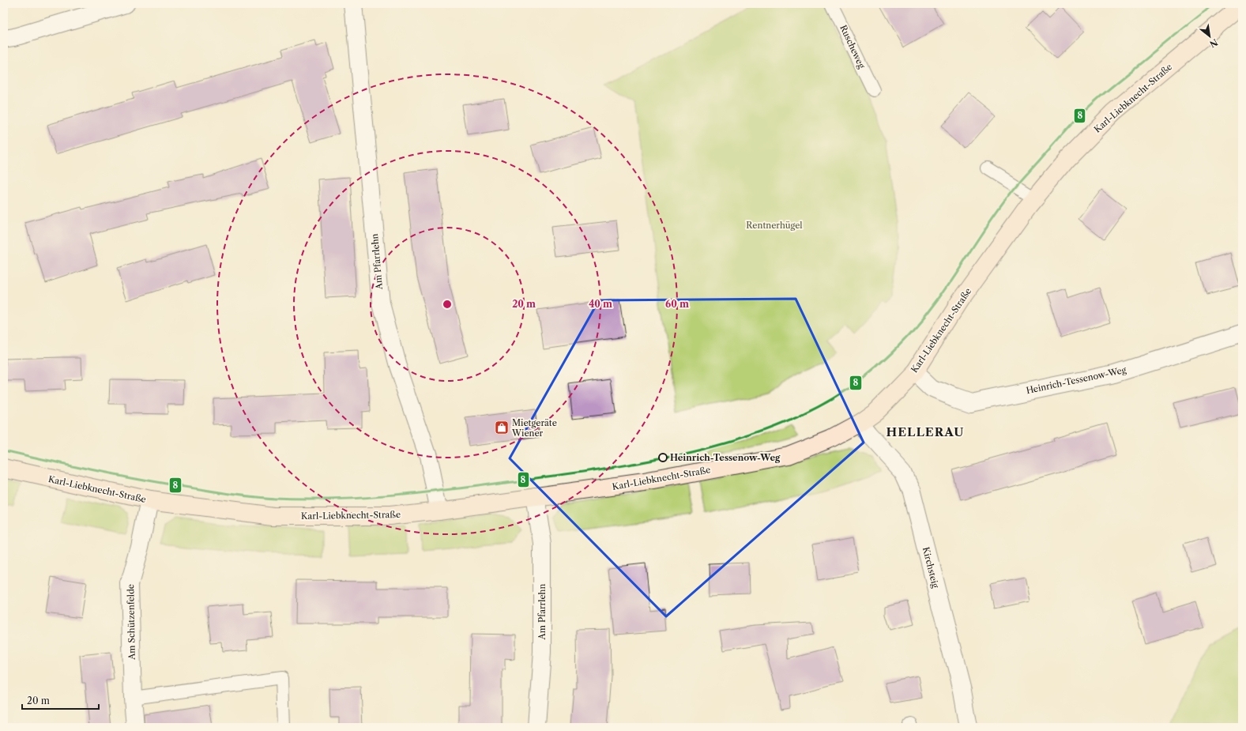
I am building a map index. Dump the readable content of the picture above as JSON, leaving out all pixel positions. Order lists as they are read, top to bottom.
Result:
{
  "streets": {
    "street": [
      "Karl-Liebknecht-Straße",
      "Am Pfarrlehn",
      "Heinrich-Tessenow-Weg",
      "Kirchsteig",
      "Am Schützenfelde"
    ],
    "lane": ["Ruscheweg"]
  },
  "crossings": [
    ["Karl-Liebknecht-Straße", "Am Pfarrlehn"],
    ["Karl-Liebknecht-Straße", "Heinrich-Tessenow-Weg"],
    ["Karl-Liebknecht-Straße", "Kirchsteig"],
    ["Karl-Liebknecht-Straße", "Am Schützenfelde"]
  ],
  "districts": ["HELLERAU"],
  "parks": ["Rentnerhügel"],
  "places": {
    "shop": ["Mietgeräte Wiener"],
    "other": ["Heinrich-Tessenow-Weg"]
  },
  "lines": ["transit line 8"],
  "scale_bar": "20 m",
  "north": "bottom right",
  "rings": ["20 m", "40 m", "60 m"]
}
